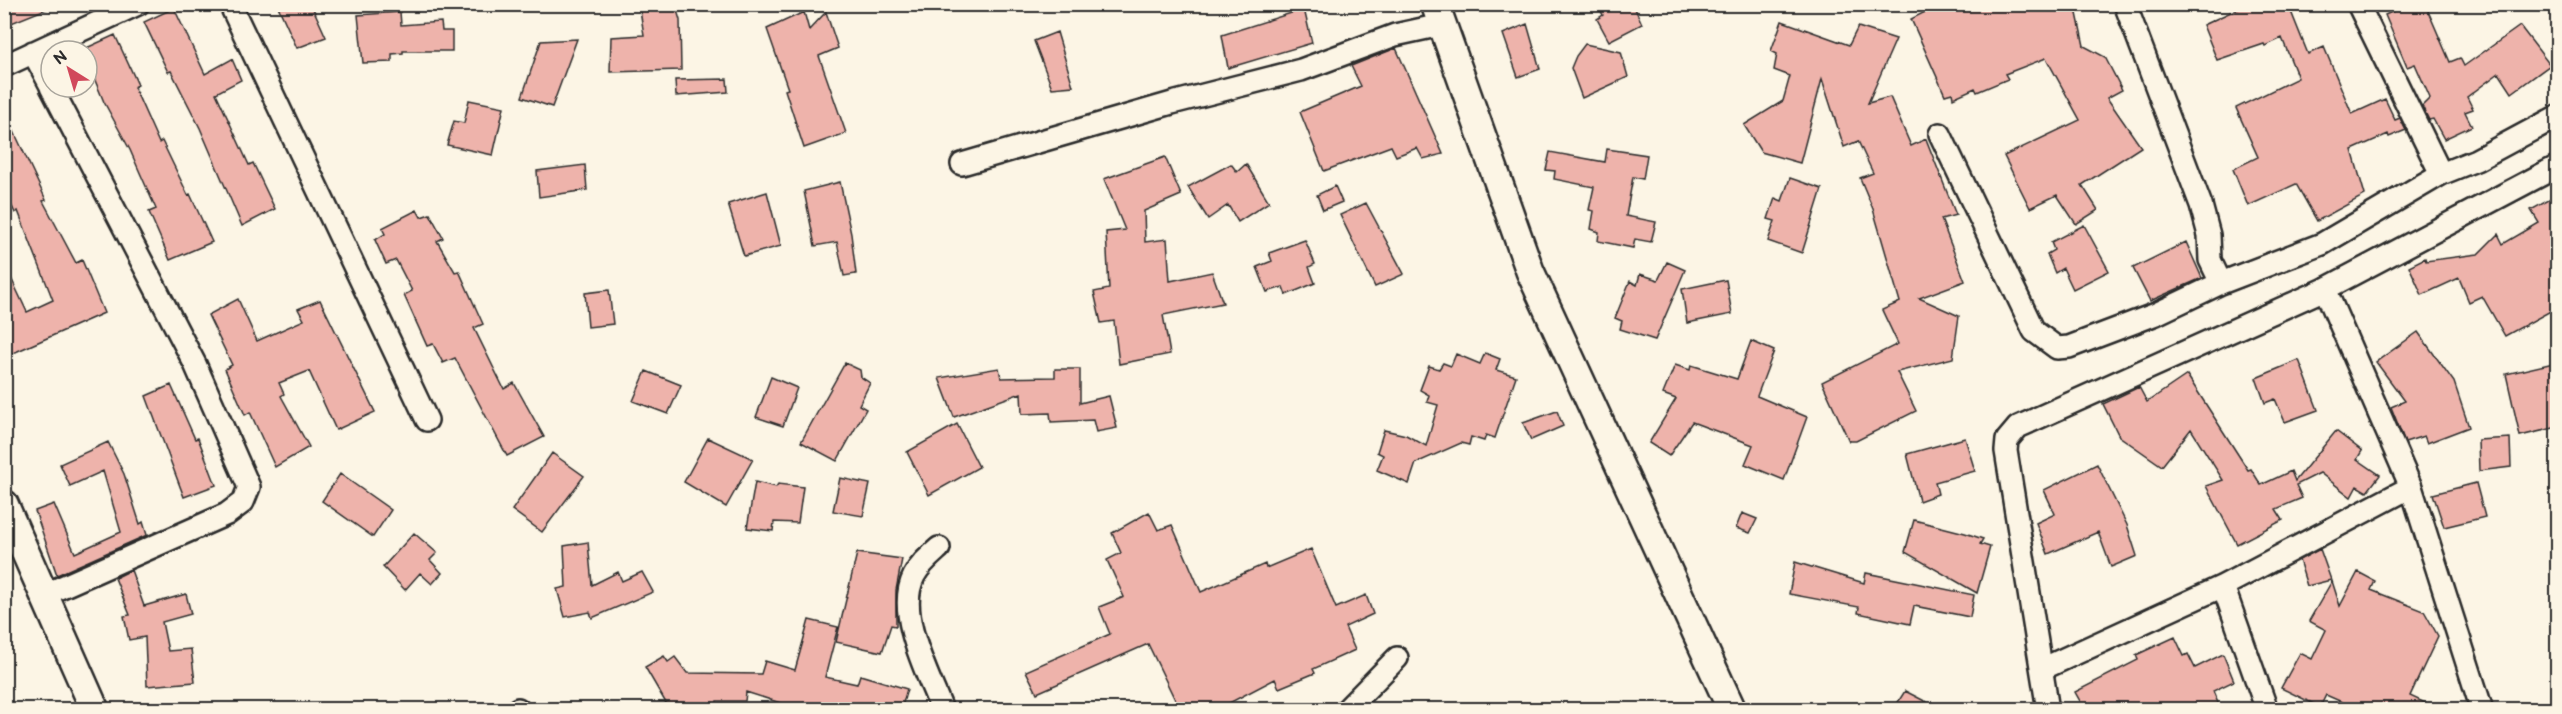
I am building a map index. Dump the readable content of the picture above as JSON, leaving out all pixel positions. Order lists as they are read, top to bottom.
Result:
{
  "north": "top left"
}
